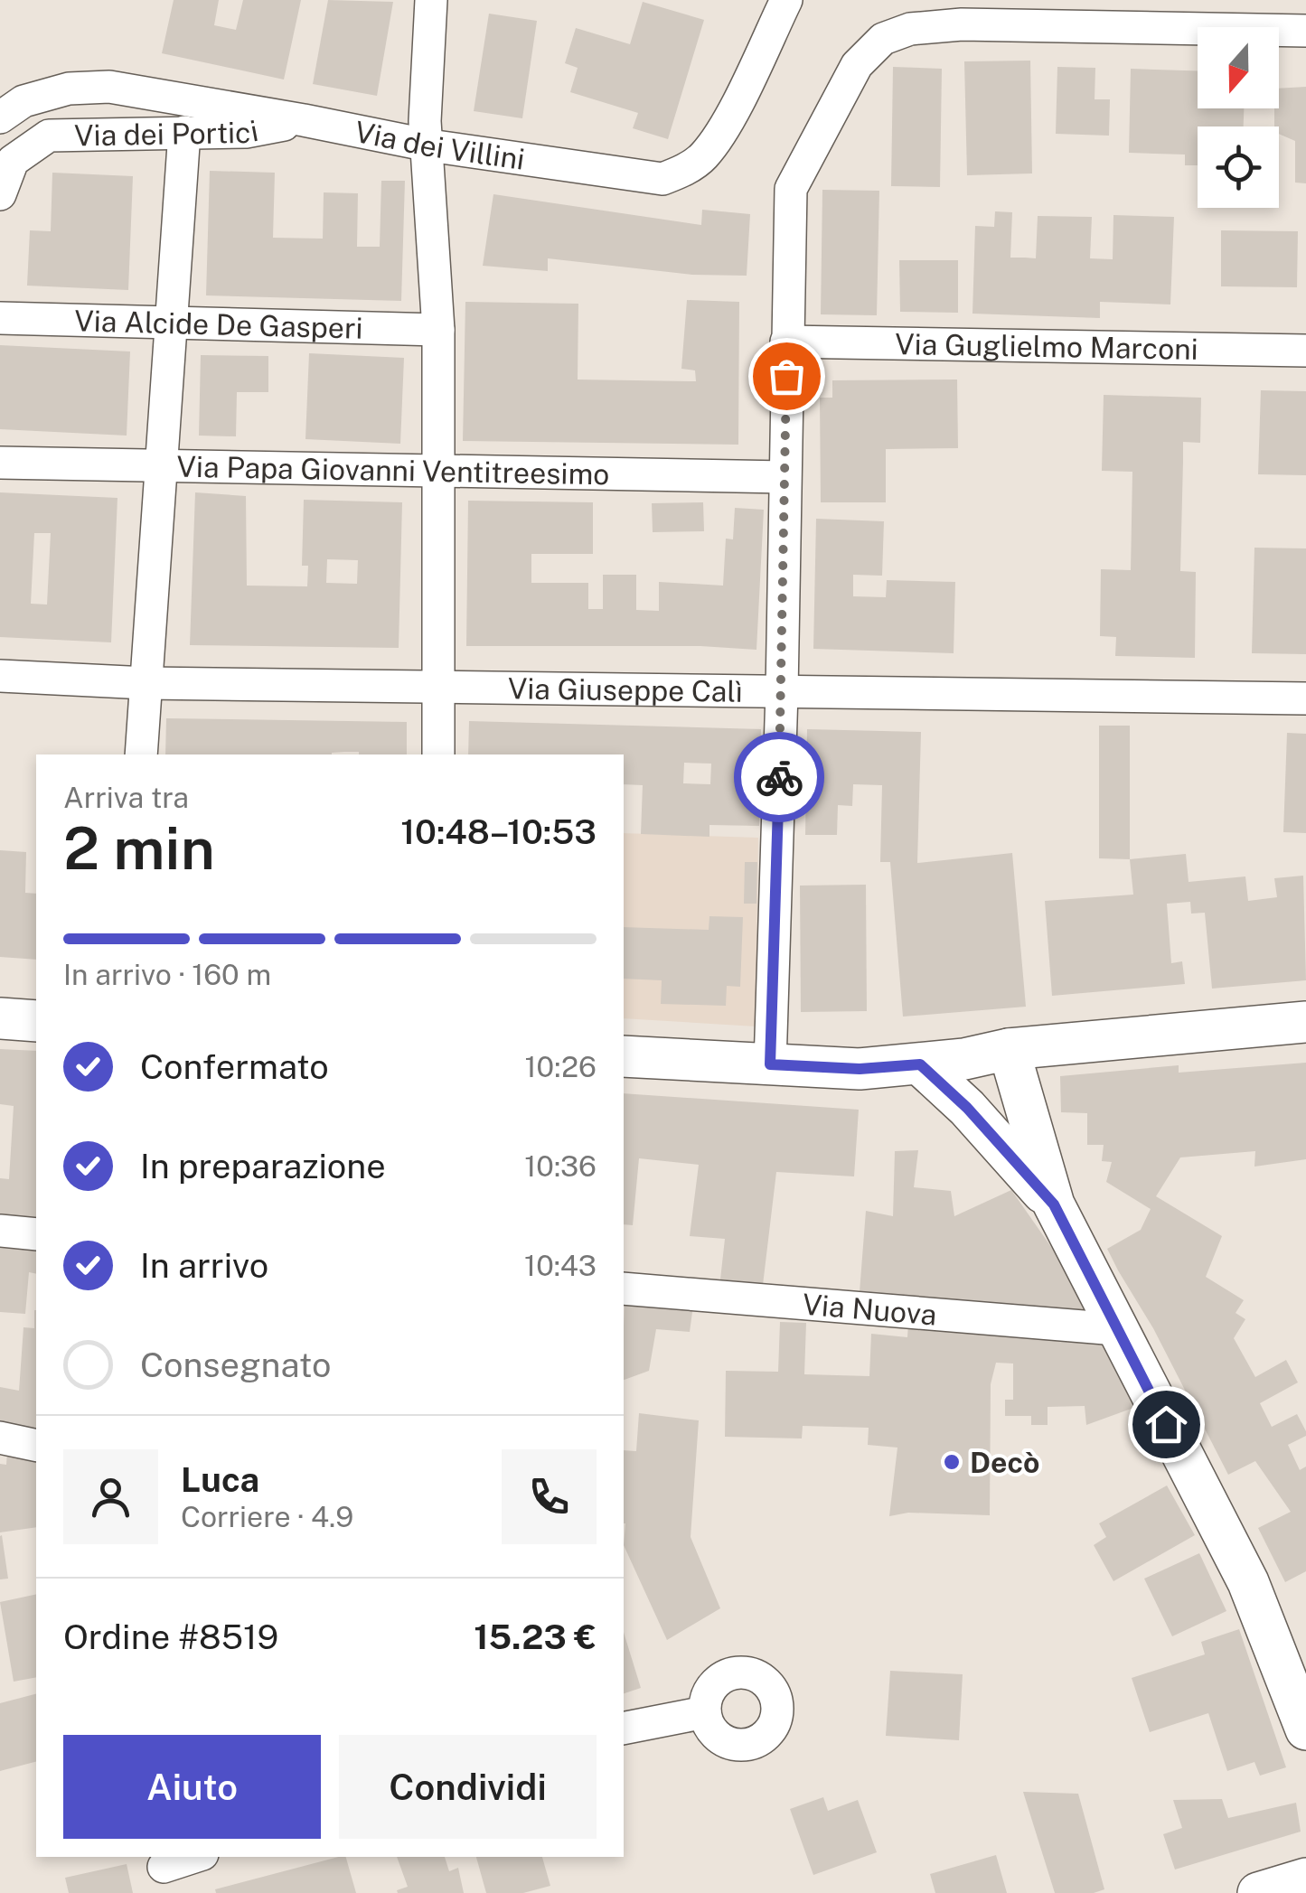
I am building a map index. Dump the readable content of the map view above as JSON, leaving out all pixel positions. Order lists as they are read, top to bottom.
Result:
{
  "streets": {
    "street": [
      "Via dei Portici",
      "Via dei Villini",
      "Via Alcide De Gasperi",
      "Via Guglielmo Marconi",
      "Via Papa Giovanni Ventitreesimo",
      "Via Giuseppe Calì",
      "Via Nuova"
    ]
  },
  "crossings": [
    ["Via dei Portici", "Via dei Villini"]
  ],
  "places": ["Decò"],
  "north": "bottom",
  "page": {
    "heading": ["2 min", "Arriva tra", "10:48–10:53"],
    "panel": [
      "Luca",
      "Corriere · 4.9",
      "Ordine #8519",
      "15.23 €"
    ],
    "bar": "In arrivo · 160 m",
    "list": [
      ["Confermato", "10:26"],
      ["In preparazione", "10:36"],
      ["In arrivo", "10:43"],
      "Consegnato"
    ],
    "buttons": ["Aiuto", "Condividi"]
  }
}
